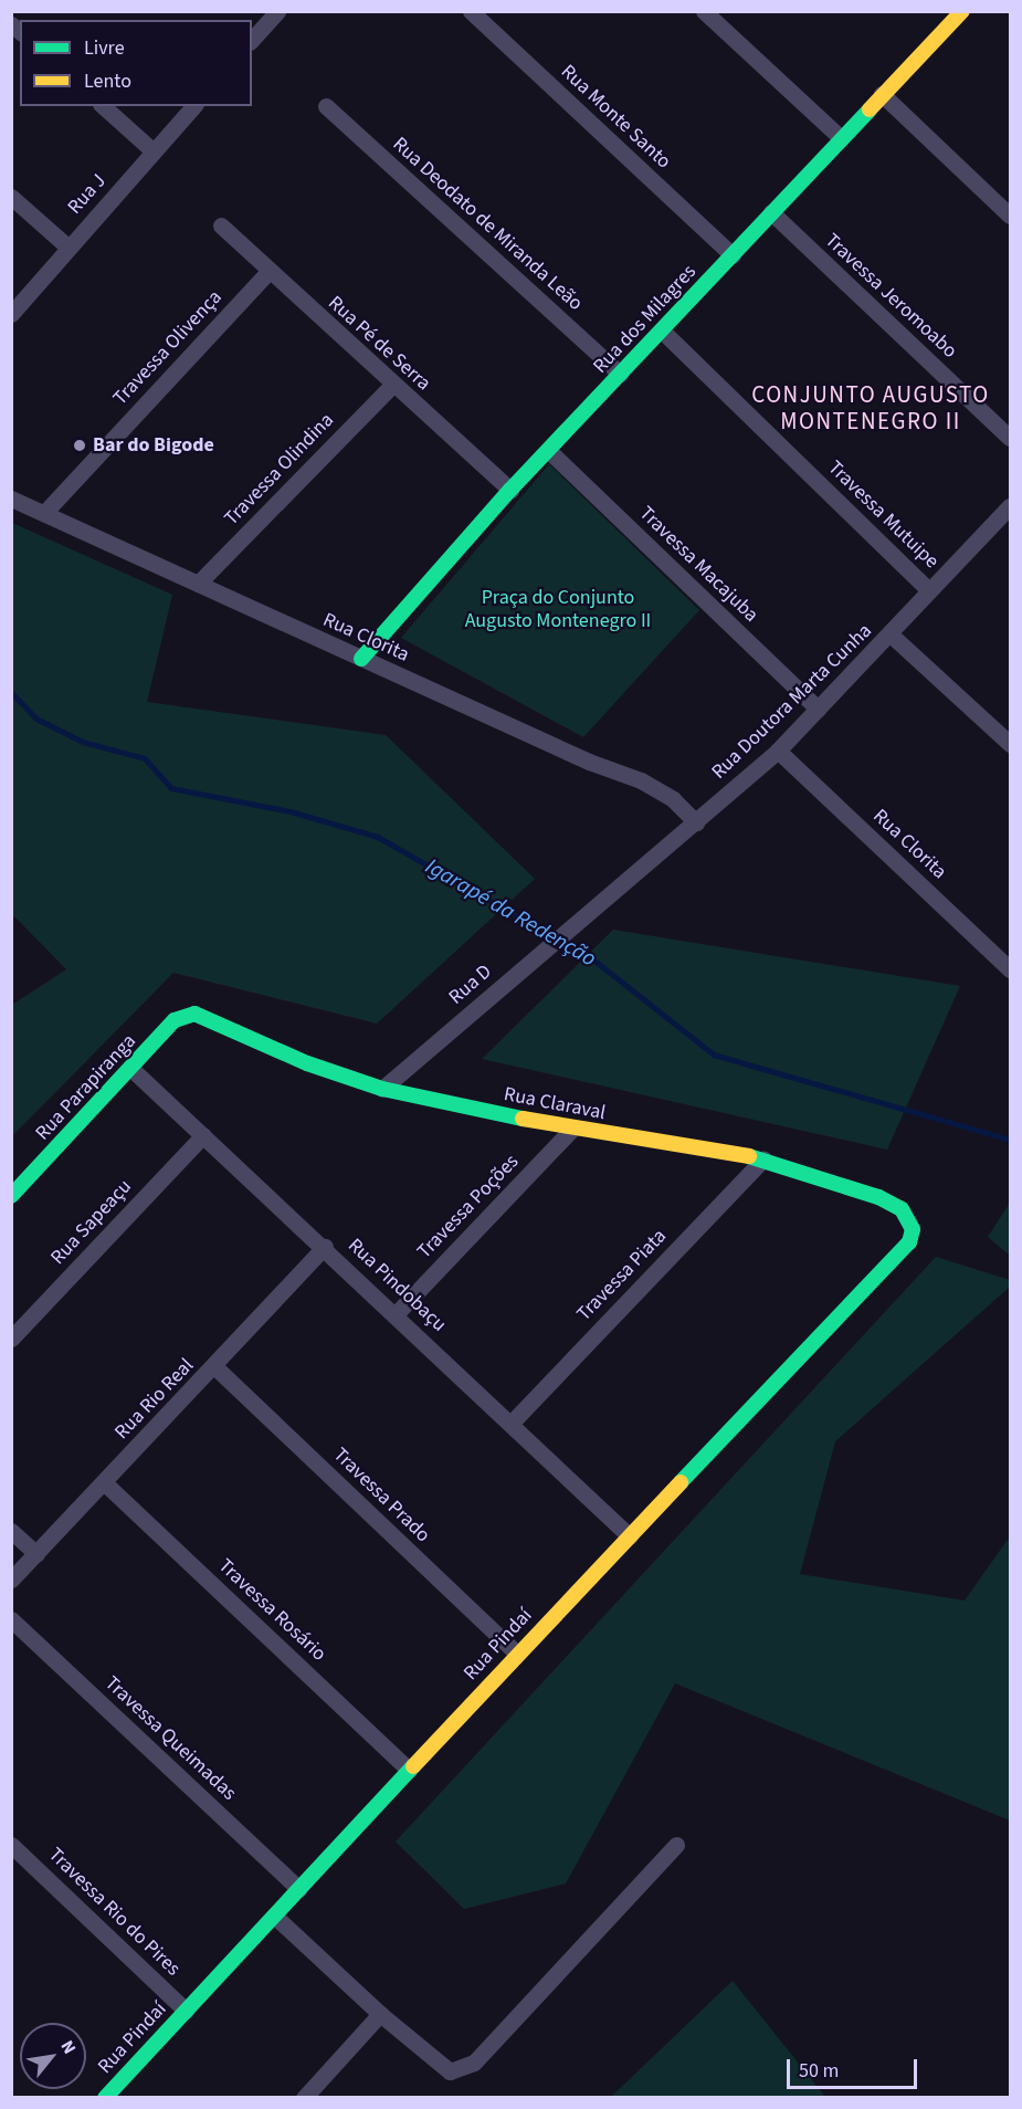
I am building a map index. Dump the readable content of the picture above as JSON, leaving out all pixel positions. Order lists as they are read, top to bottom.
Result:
{
  "streets": {
    "street": [
      "Rua Monte Santo",
      "Rua J",
      "Rua Deodato de Miranda Leão",
      "Travessa Jeromoabo",
      "Rua dos Milagres",
      "Rua Pé de Serra",
      "Travessa Olivença",
      "Travessa Olindina",
      "Travessa Mutuipe",
      "Travessa Macajuba",
      "Rua Clorita",
      "Rua Doutora Marta Cunha",
      "Rua D",
      "Rua Parapiranga",
      "Rua Claraval",
      "Travessa Poções",
      "Rua Sapeaçu",
      "Travessa Piata",
      "Rua Pindobaçu",
      "Rua Rio Real",
      "Travessa Prado",
      "Travessa Rosário",
      "Rua Pindaí",
      "Travessa Queimadas",
      "Travessa Rio do Pires"
    ]
  },
  "crossings": [
    ["Rua Monte Santo", "Rua dos Milagres"],
    ["Rua Deodato de Miranda Leão", "Rua dos Milagres"],
    ["Travessa Jeromoabo", "Rua dos Milagres"],
    ["Rua dos Milagres", "Rua Pé de Serra"],
    ["Rua dos Milagres", "Travessa Mutuipe"],
    ["Rua dos Milagres", "Travessa Macajuba"],
    ["Rua dos Milagres", "Rua Clorita"],
    ["Rua Pé de Serra", "Travessa Olivença"],
    ["Rua Pé de Serra", "Travessa Olindina"],
    ["Travessa Olivença", "Rua Clorita"],
    ["Travessa Olindina", "Rua Clorita"],
    ["Travessa Mutuipe", "Rua Doutora Marta Cunha"],
    ["Travessa Macajuba", "Rua Doutora Marta Cunha"],
    ["Rua Clorita", "Rua Doutora Marta Cunha"],
    ["Rua Doutora Marta Cunha", "Rua D"],
    ["Rua D", "Rua Claraval"],
    ["Rua Parapiranga", "Rua Claraval"],
    ["Rua Parapiranga", "Rua Pindobaçu"],
    ["Rua Claraval", "Travessa Poções"],
    ["Rua Claraval", "Travessa Piata"],
    ["Rua Claraval", "Rua Pindaí"],
    ["Travessa Poções", "Rua Pindobaçu"],
    ["Rua Sapeaçu", "Rua Pindobaçu"],
    ["Travessa Piata", "Rua Pindobaçu"],
    ["Rua Pindobaçu", "Rua Rio Real"],
    ["Rua Pindobaçu", "Rua Pindaí"],
    ["Rua Rio Real", "Travessa Prado"],
    ["Rua Rio Real", "Travessa Rosário"],
    ["Travessa Prado", "Rua Pindaí"],
    ["Travessa Rosário", "Rua Pindaí"],
    ["Rua Pindaí", "Travessa Queimadas"],
    ["Rua Pindaí", "Travessa Rio do Pires"]
  ],
  "districts": ["CONJUNTO AUGUSTO MONTENEGRO II"],
  "water": ["Igarapé da Redenção"],
  "parks": ["Praça do Conjunto Augusto Montenegro II"],
  "places": ["Bar do Bigode"],
  "legend": ["Livre", "Lento"],
  "scale_bar": "50 m",
  "north": "top right"
}
